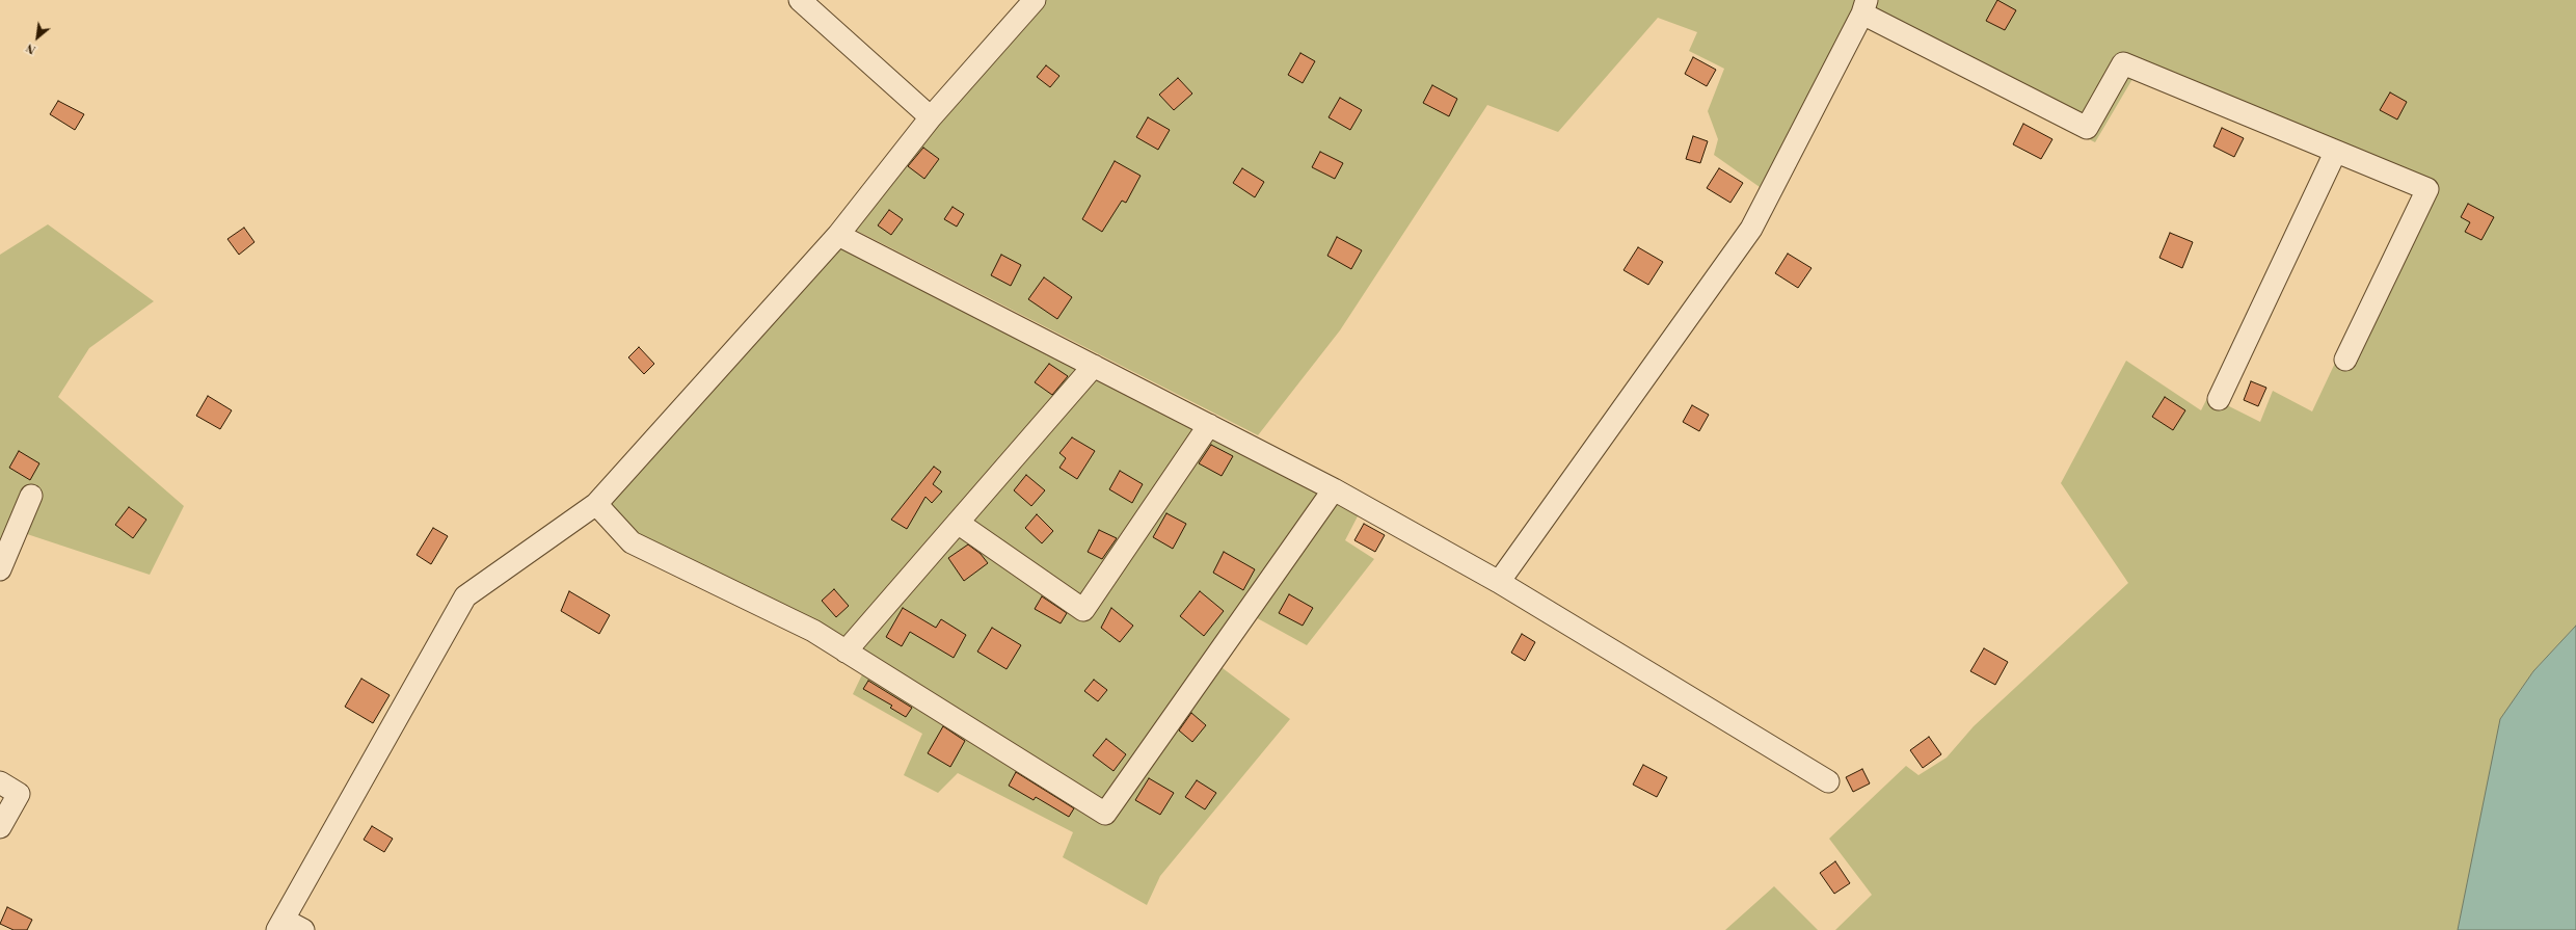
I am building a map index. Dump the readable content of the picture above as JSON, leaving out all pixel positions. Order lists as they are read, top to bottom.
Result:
{
  "north": "bottom left"
}
